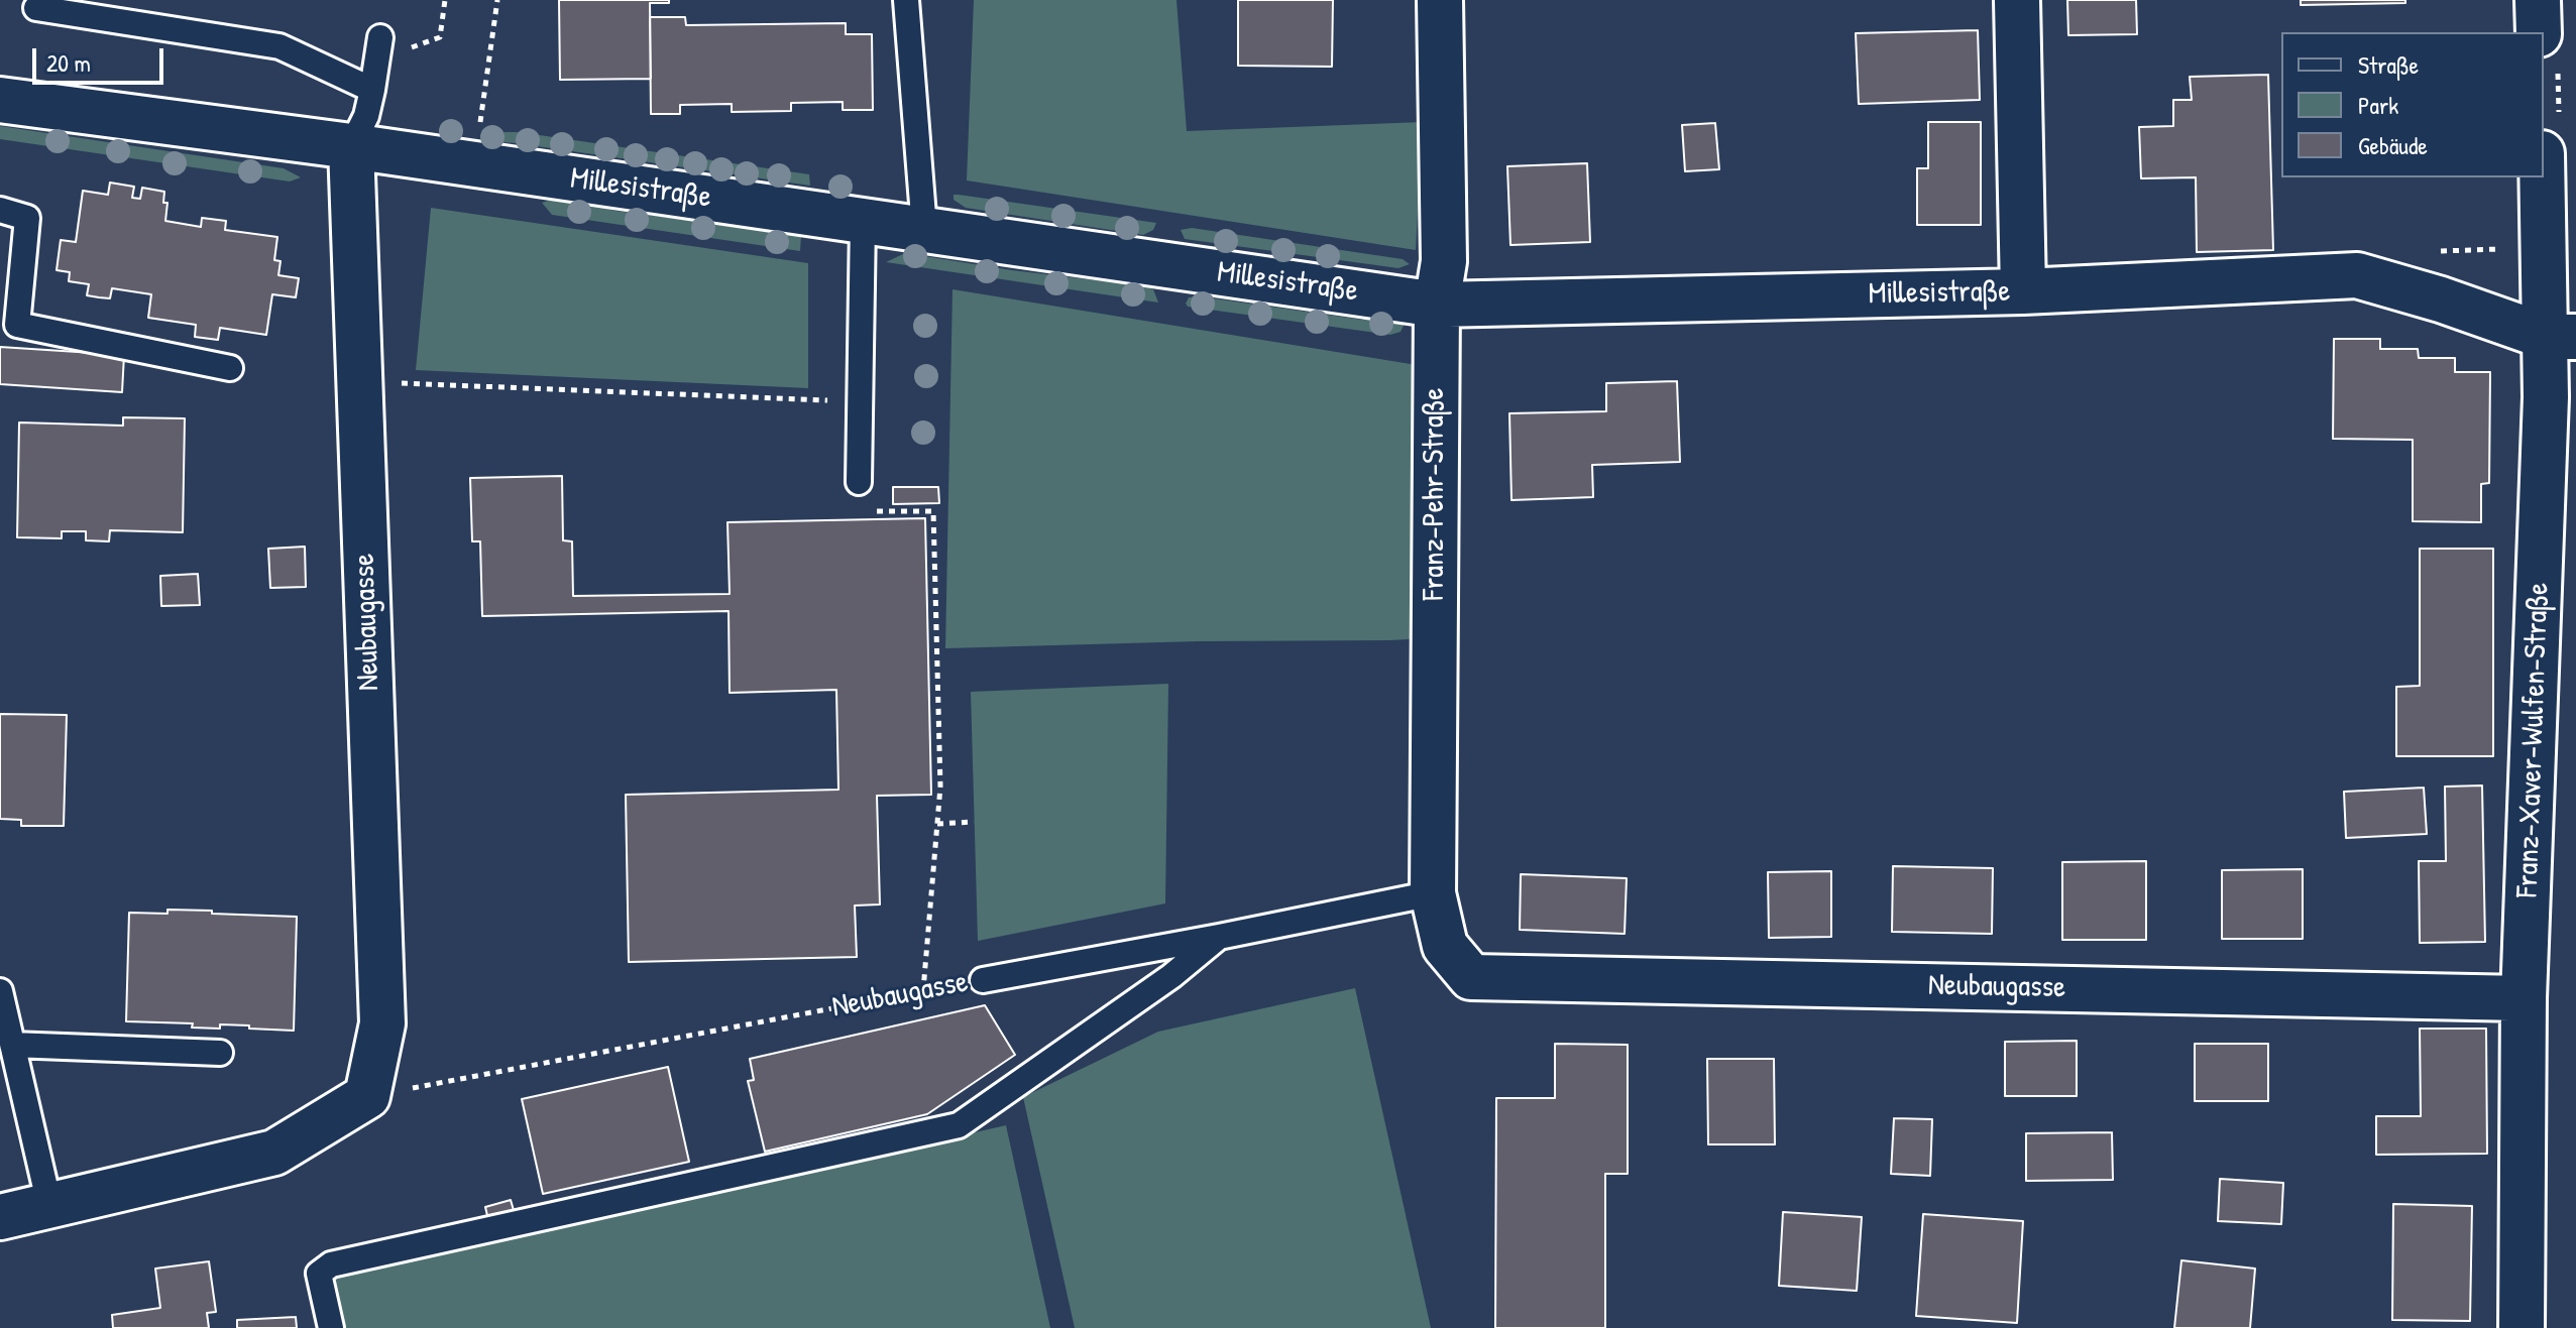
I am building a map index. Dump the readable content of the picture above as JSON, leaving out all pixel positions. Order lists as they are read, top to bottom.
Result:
{
  "streets": {
    "street": [
      "Millesistraße",
      "Franz-Pehr-Straße",
      "Neubaugasse",
      "Franz-Xaver-Wulfen-Straße"
    ]
  },
  "crossings": [
    ["Millesistraße", "Franz-Pehr-Straße"],
    ["Millesistraße", "Neubaugasse"],
    ["Millesistraße", "Franz-Xaver-Wulfen-Straße"],
    ["Franz-Pehr-Straße", "Neubaugasse"],
    ["Neubaugasse", "Franz-Xaver-Wulfen-Straße"]
  ],
  "legend": ["Straße", "Park", "Gebäude"],
  "scale_bar": "20 m"
}
